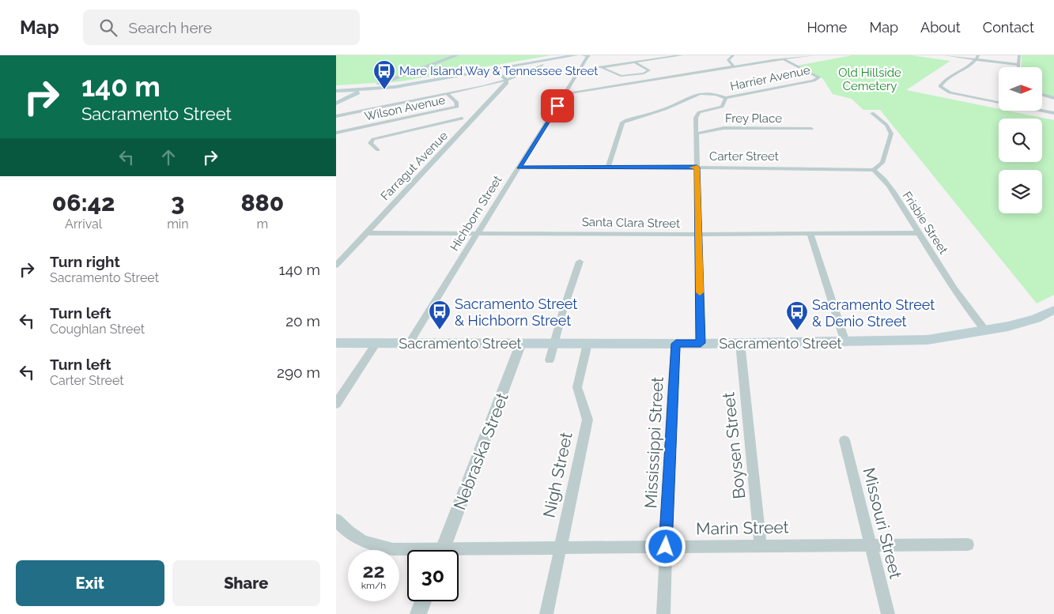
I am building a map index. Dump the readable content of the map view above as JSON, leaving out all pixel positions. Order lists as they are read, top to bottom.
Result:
{
  "streets": {
    "main road": ["Sacramento Street"],
    "street": [
      "Harrier Avenue",
      "Wilson Avenue",
      "Frey Place",
      "Carter Street",
      "Farragut Avenue",
      "Hichborn Street",
      "Santa Clara Street",
      "Frisbie Street",
      "Mississippi Street",
      "Boysen Street",
      "Nebraska Street",
      "Nigh Street",
      "Missouri Street",
      "Marin Street"
    ]
  },
  "crossings": [
    ["Wilson Avenue", "Farragut Avenue"],
    ["Carter Street", "Hichborn Street"],
    ["Carter Street", "Frisbie Street"],
    ["Farragut Avenue", "Santa Clara Street"],
    ["Hichborn Street", "Santa Clara Street"],
    ["Hichborn Street", "Sacramento Street"],
    ["Santa Clara Street", "Frisbie Street"],
    ["Frisbie Street", "Sacramento Street"],
    ["Sacramento Street", "Mississippi Street"],
    ["Sacramento Street", "Boysen Street"],
    ["Sacramento Street", "Nebraska Street"],
    ["Sacramento Street", "Nigh Street"],
    ["Mississippi Street", "Marin Street"],
    ["Boysen Street", "Marin Street"],
    ["Nigh Street", "Marin Street"],
    ["Missouri Street", "Marin Street"]
  ],
  "parks": ["Old Hillside Cemetery"],
  "places": {
    "bus stop": ["Mare Island Way & Tennessee Street", "Sacramento Street & Hichborn Street", "Sacramento Street & Denio Street"]
  },
  "north": "right",
  "page": {
    "header": "Map",
    "search": "Search here",
    "nav": [
      "Home",
      "Map",
      "About",
      "Contact"
    ],
    "turn": ["140 m", "Sacramento Street"],
    "eta": [
      "06:42",
      "Arrival",
      "3",
      "min",
      "880",
      "m"
    ],
    "list": [
      {
        "name": "Turn right",
        "note": "Sacramento Street",
        "value": "140 m"
      },
      {
        "name": "Turn left",
        "note": "Coughlan Street",
        "value": "20 m"
      },
      {
        "name": "Turn left",
        "note": "Carter Street",
        "value": "290 m"
      }
    ],
    "speed": "22 km/h",
    "limit": "30",
    "buttons": ["Exit", "Share"]
  }
}
